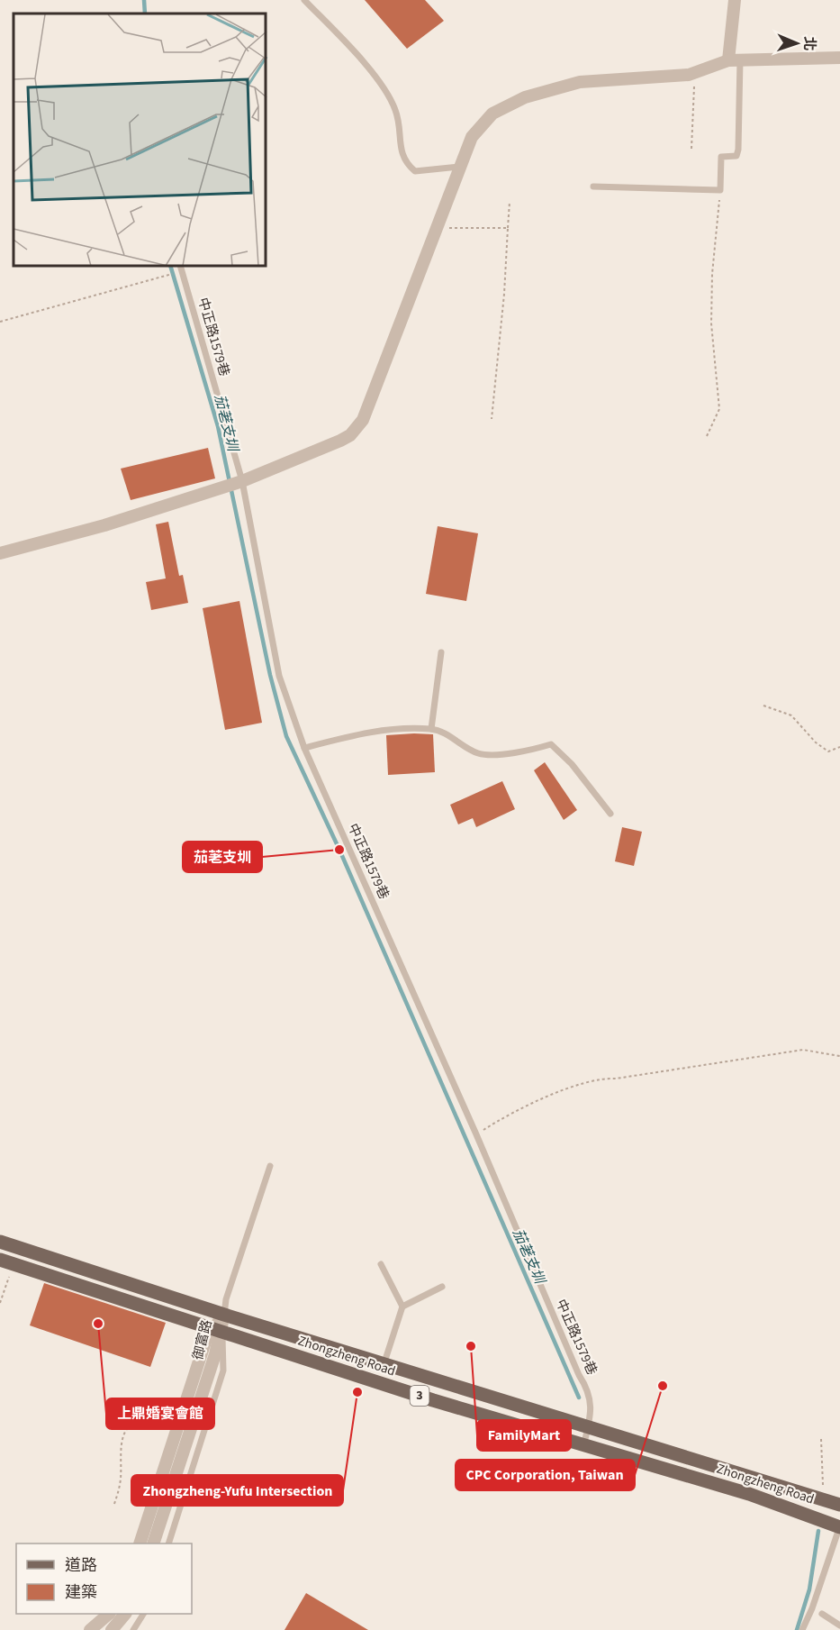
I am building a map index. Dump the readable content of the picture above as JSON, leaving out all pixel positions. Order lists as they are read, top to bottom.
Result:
{
  "streets": {
    "main road": ["Zhongzheng Road", "3"],
    "street": ["御富路"],
    "lane": ["中正路1579巷"]
  },
  "crossings": [
    ["中正路1579巷", "Zhongzheng Road"],
    ["御富路", "Zhongzheng Road"]
  ],
  "water": ["茄荖支圳"],
  "places": [
    "茄荖支圳",
    "上鼎婚宴會館",
    "FamilyMart",
    "CPC Corporation, Taiwan",
    "Zhongzheng-Yufu Intersection"
  ],
  "legend": ["道路", "建築"],
  "north": "right"
}
